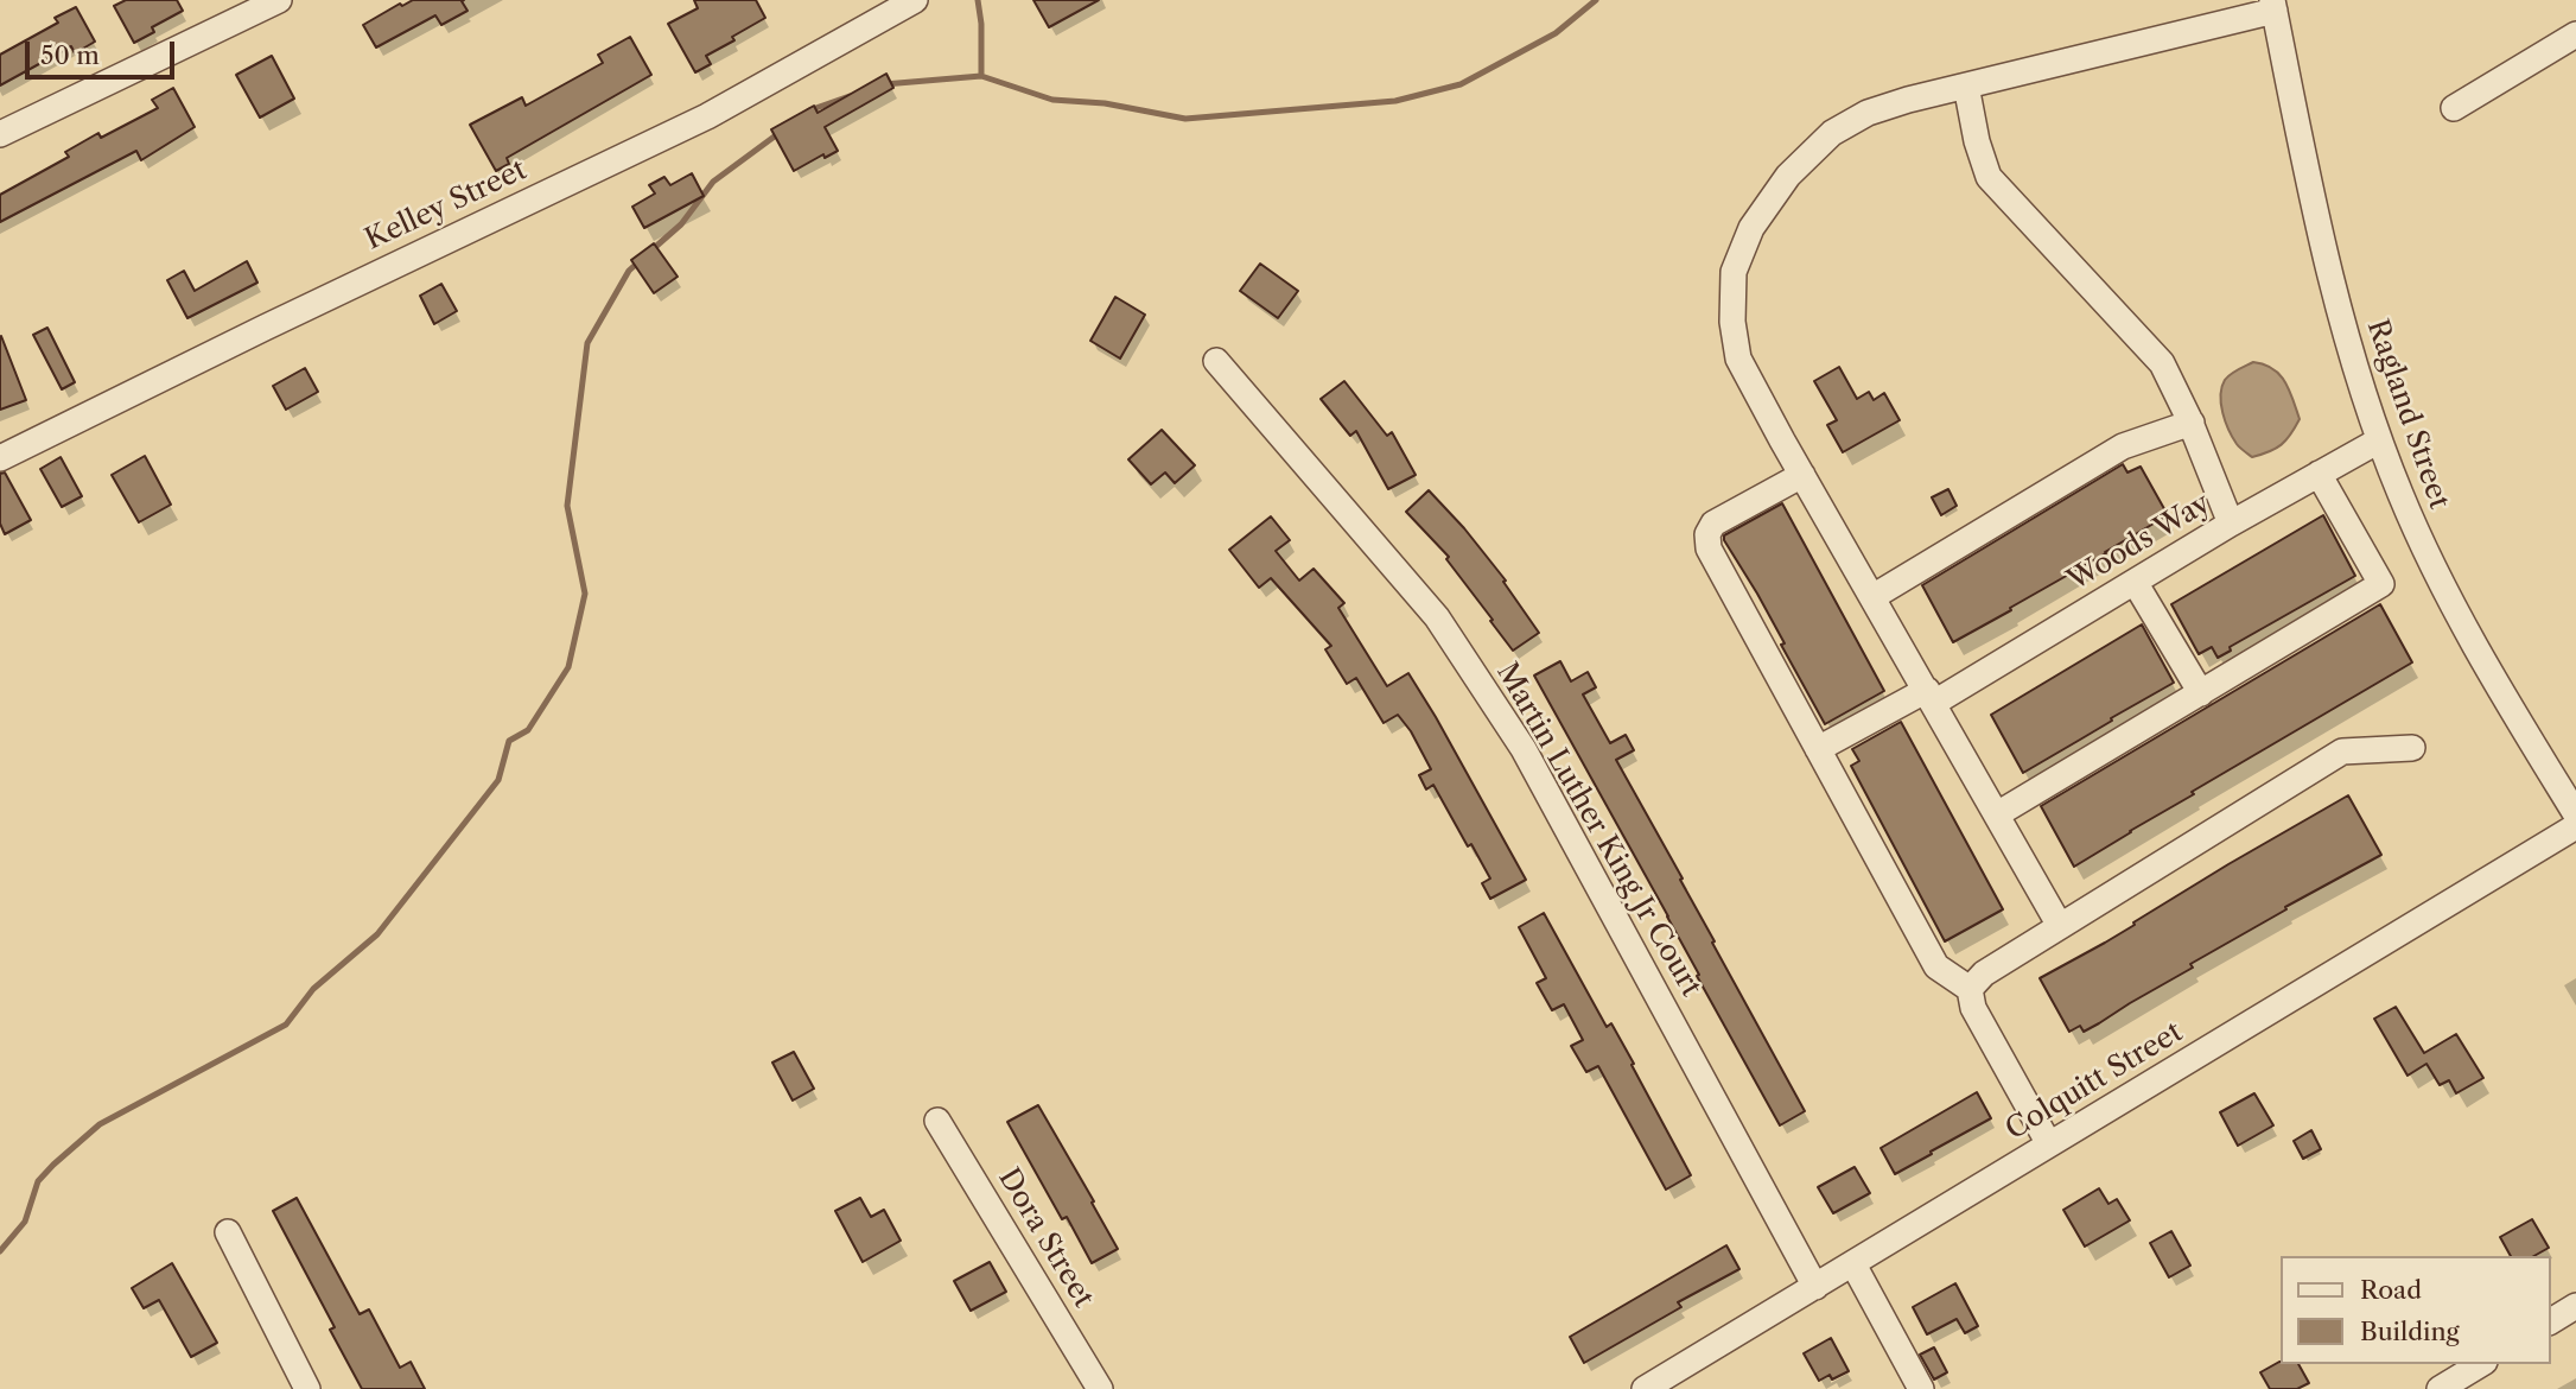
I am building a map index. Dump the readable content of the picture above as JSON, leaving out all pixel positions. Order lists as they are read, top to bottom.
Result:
{
  "streets": {
    "street": [
      "Kelley Street",
      "Ragland Street",
      "Woods Way",
      "Martin Luther King Jr Court",
      "Colquitt Street",
      "Dora Street"
    ]
  },
  "crossings": [
    ["Ragland Street", "Woods Way"],
    ["Martin Luther King Jr Court", "Colquitt Street"]
  ],
  "legend": ["Road", "Building"],
  "scale_bar": "50 m"
}
